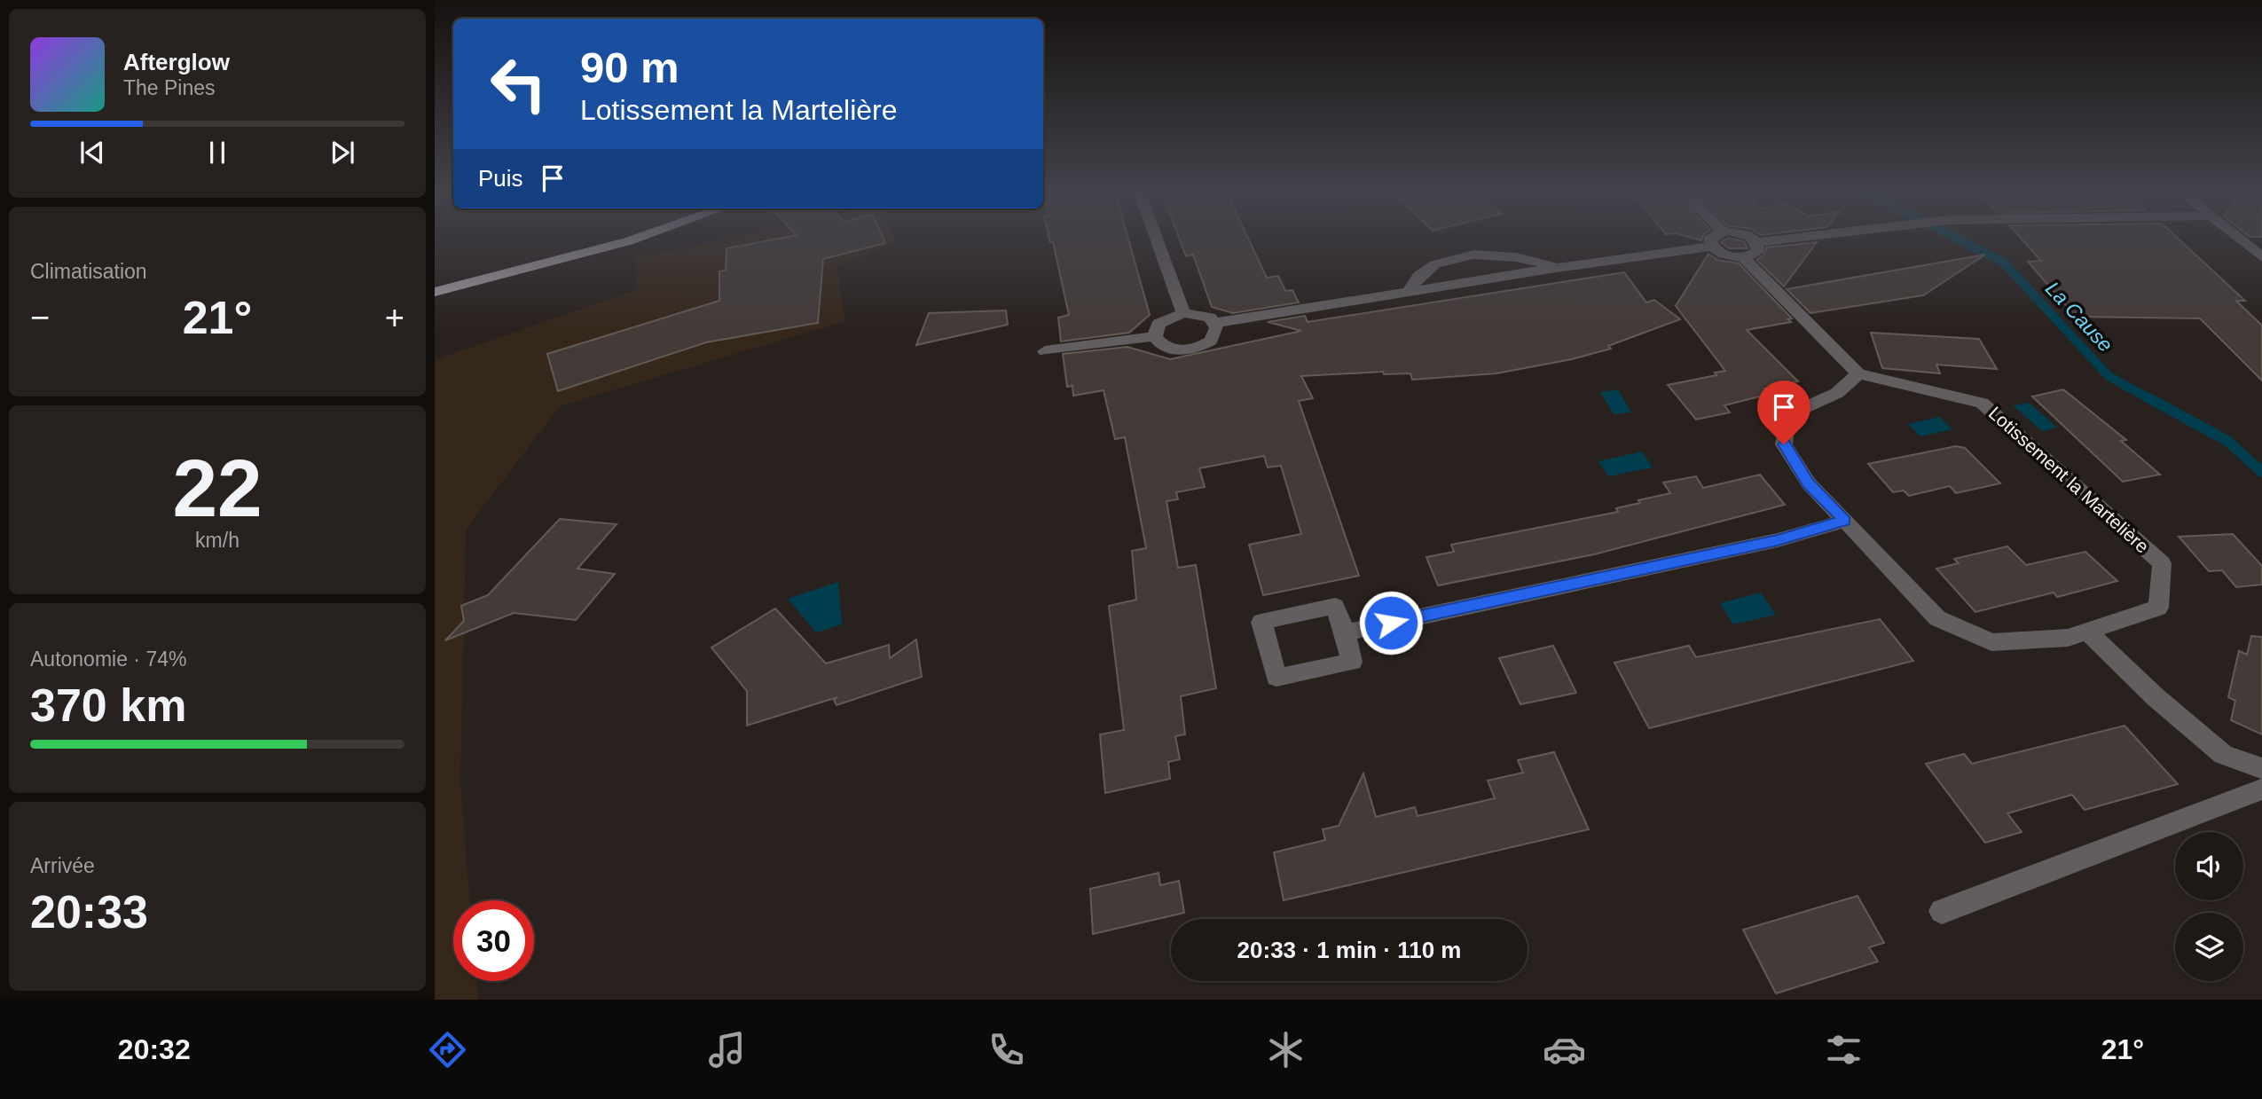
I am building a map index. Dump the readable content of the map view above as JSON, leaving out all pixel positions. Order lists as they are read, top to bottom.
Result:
{
  "streets": {
    "street": ["Lotissement la Martelière"]
  },
  "water": ["La Cause"],
  "page": {
    "turn": ["90 m", "Lotissement la Martelière"],
    "song": ["Afterglow", "The Pines"],
    "then": "Puis",
    "tile": [
      "Climatisation",
      ["22", "km/h"],
      ["Autonomie · 74%", "370 km"],
      ["Arrivée", "20:33"]
    ],
    "heat": ["−", "21°", "+"],
    "limit": "30",
    "trip": "20:33 · 1 min · 110 m",
    "tabs": ["20:32", "21°"]
  }
}
